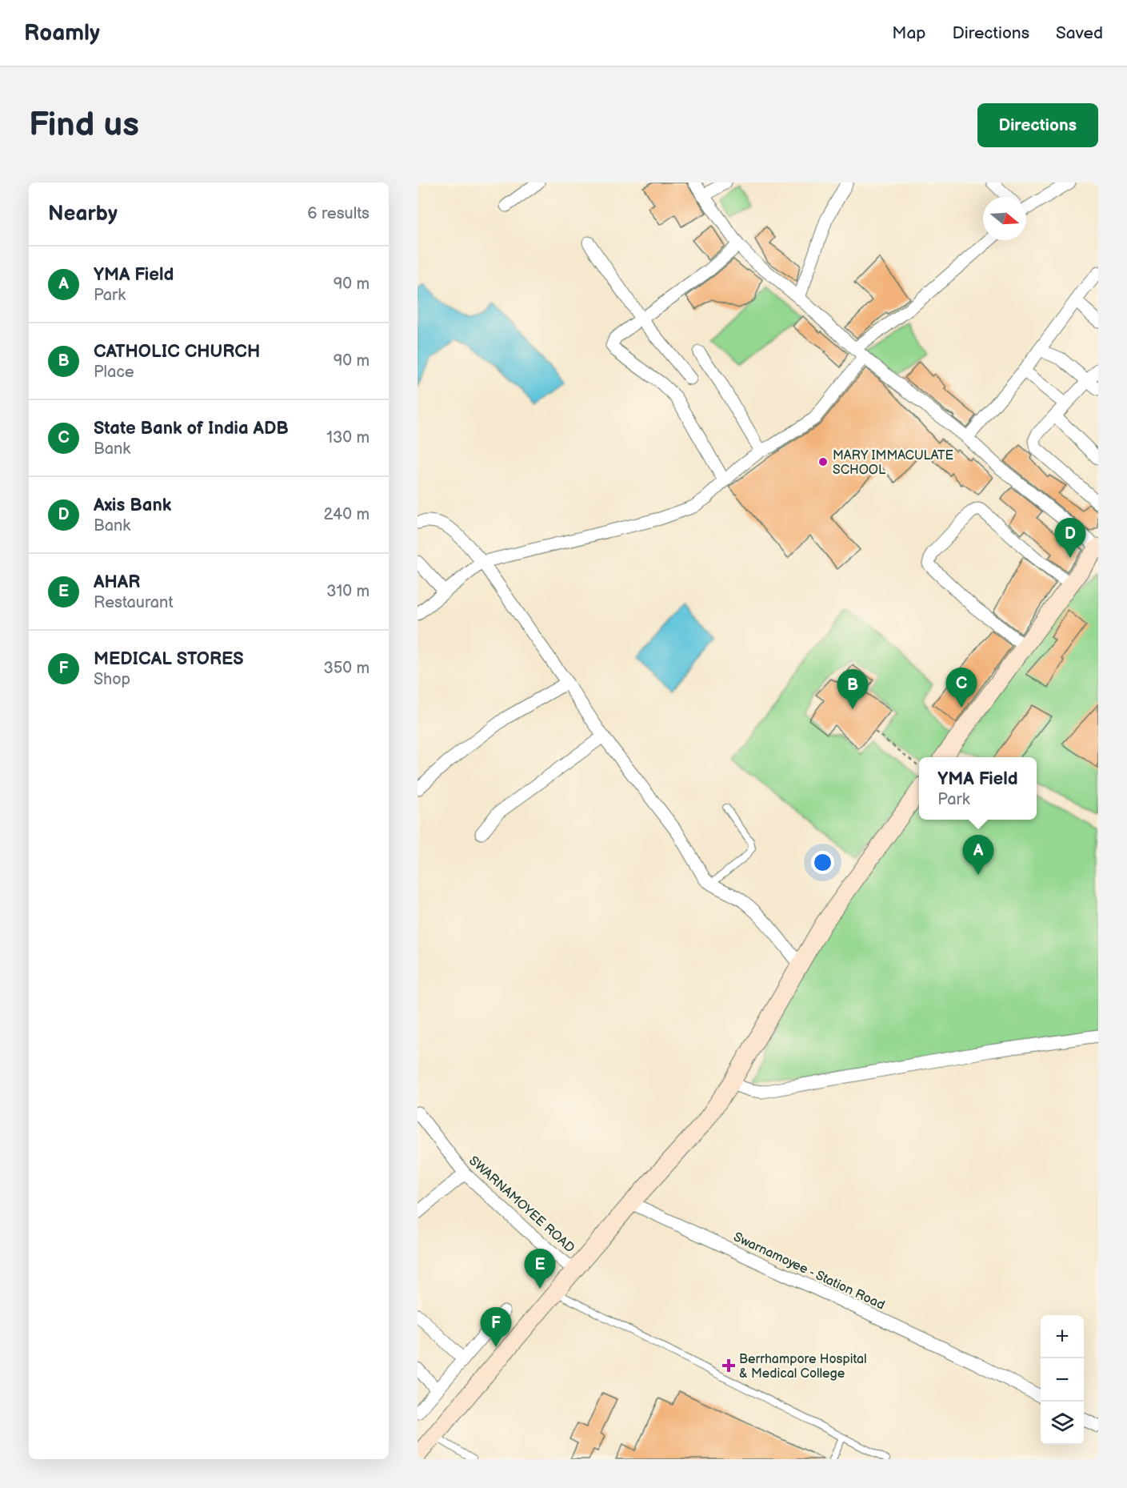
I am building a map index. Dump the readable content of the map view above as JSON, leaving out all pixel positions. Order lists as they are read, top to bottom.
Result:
{
  "streets": {
    "street": ["SWARNAMOYEE ROAD", "Swarnamoyee - Station Road"]
  },
  "places": {
    "other": ["MARY IMMACULATE SCHOOL"],
    "health": ["Berrhampore Hospital & Medical College"]
  },
  "north": "right",
  "page": {
    "header": "Roamly",
    "nav": ["Map", "Directions", "Saved"],
    "buttons": "Directions",
    "title": "Find us",
    "heading": ["Nearby", "6 results"],
    "list": [
      {
        "mark": "A",
        "name": "YMA Field",
        "note": "Park",
        "value": "90 m"
      },
      {
        "mark": "B",
        "name": "CATHOLIC CHURCH",
        "note": "Place",
        "value": "90 m"
      },
      {
        "mark": "C",
        "name": "State Bank of India ADB",
        "note": "Bank",
        "value": "130 m"
      },
      {
        "mark": "D",
        "name": "Axis Bank",
        "note": "Bank",
        "value": "240 m"
      },
      {
        "mark": "E",
        "name": "AHAR",
        "note": "Restaurant",
        "value": "310 m"
      },
      {
        "mark": "F",
        "name": "MEDICAL STORES",
        "note": "Shop",
        "value": "350 m"
      }
    ],
    "pins": [
      "D",
      "C",
      "B",
      "A",
      "E",
      "F"
    ],
    "popup": ["YMA Field", "Park"],
    "map_buttons": ["+", "−"]
  }
}
